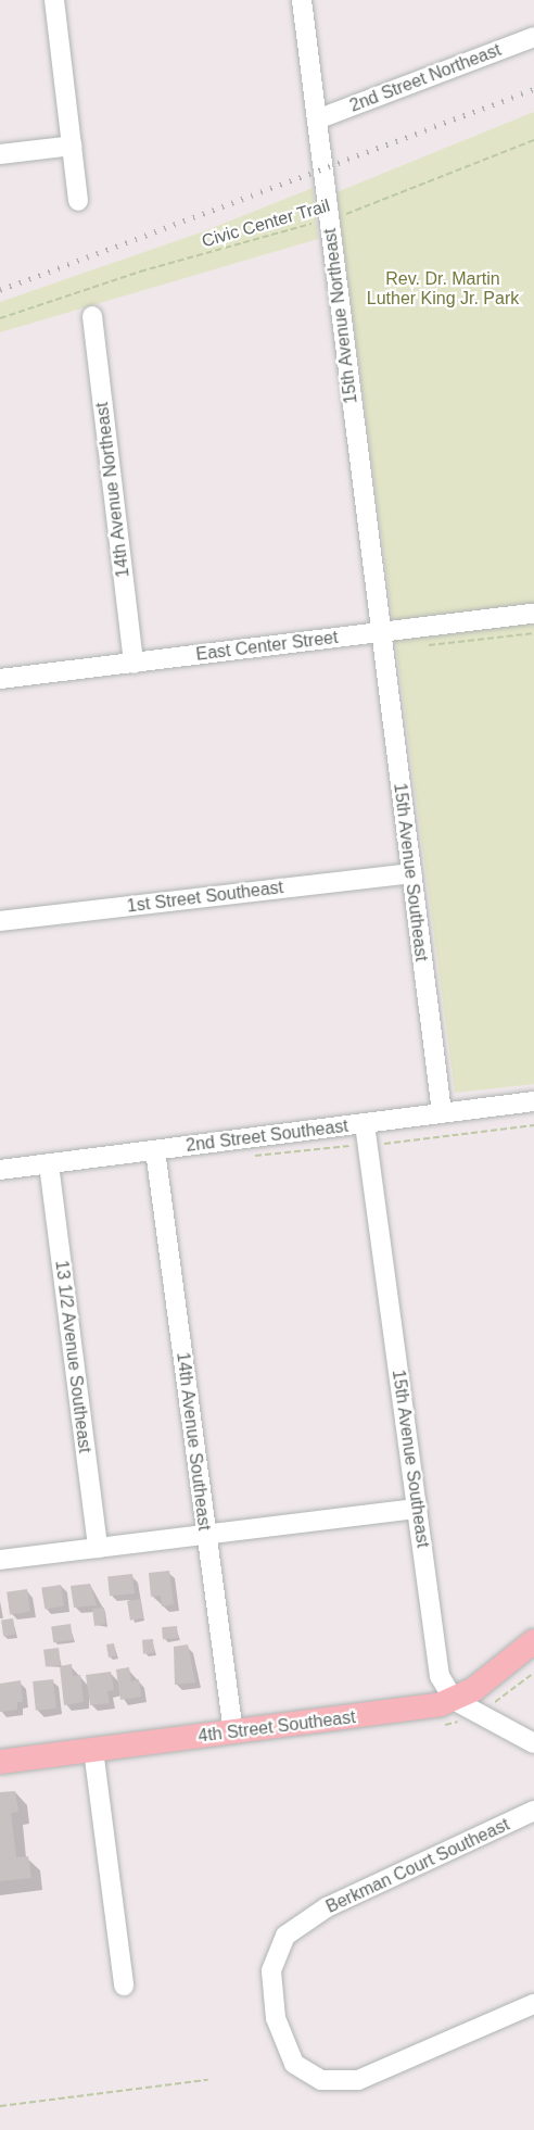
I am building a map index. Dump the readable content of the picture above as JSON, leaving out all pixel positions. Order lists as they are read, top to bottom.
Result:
{
  "streets": {
    "main road": ["4th Street Southeast"],
    "street": [
      "2nd Street Northeast",
      "15th Avenue Northeast",
      "14th Avenue Northeast",
      "East Center Street",
      "15th Avenue Southeast",
      "1st Street Southeast",
      "2nd Street Southeast",
      "13 1/2 Avenue Southeast",
      "14th Avenue Southeast",
      "Berkman Court Southeast"
    ],
    "path": ["Civic Center Trail"]
  },
  "crossings": [
    ["2nd Street Northeast", "15th Avenue Northeast"],
    ["Civic Center Trail", "15th Avenue Northeast"],
    ["15th Avenue Northeast", "East Center Street"],
    ["15th Avenue Northeast", "15th Avenue Southeast"],
    ["14th Avenue Northeast", "East Center Street"],
    ["East Center Street", "15th Avenue Southeast"],
    ["15th Avenue Southeast", "1st Street Southeast"],
    ["15th Avenue Southeast", "2nd Street Southeast"],
    ["15th Avenue Southeast", "4th Street Southeast"],
    ["2nd Street Southeast", "13 1/2 Avenue Southeast"],
    ["2nd Street Southeast", "14th Avenue Southeast"],
    ["14th Avenue Southeast", "4th Street Southeast"]
  ],
  "parks": ["Rev. Dr. Martin Luther King Jr. Park"]
}
